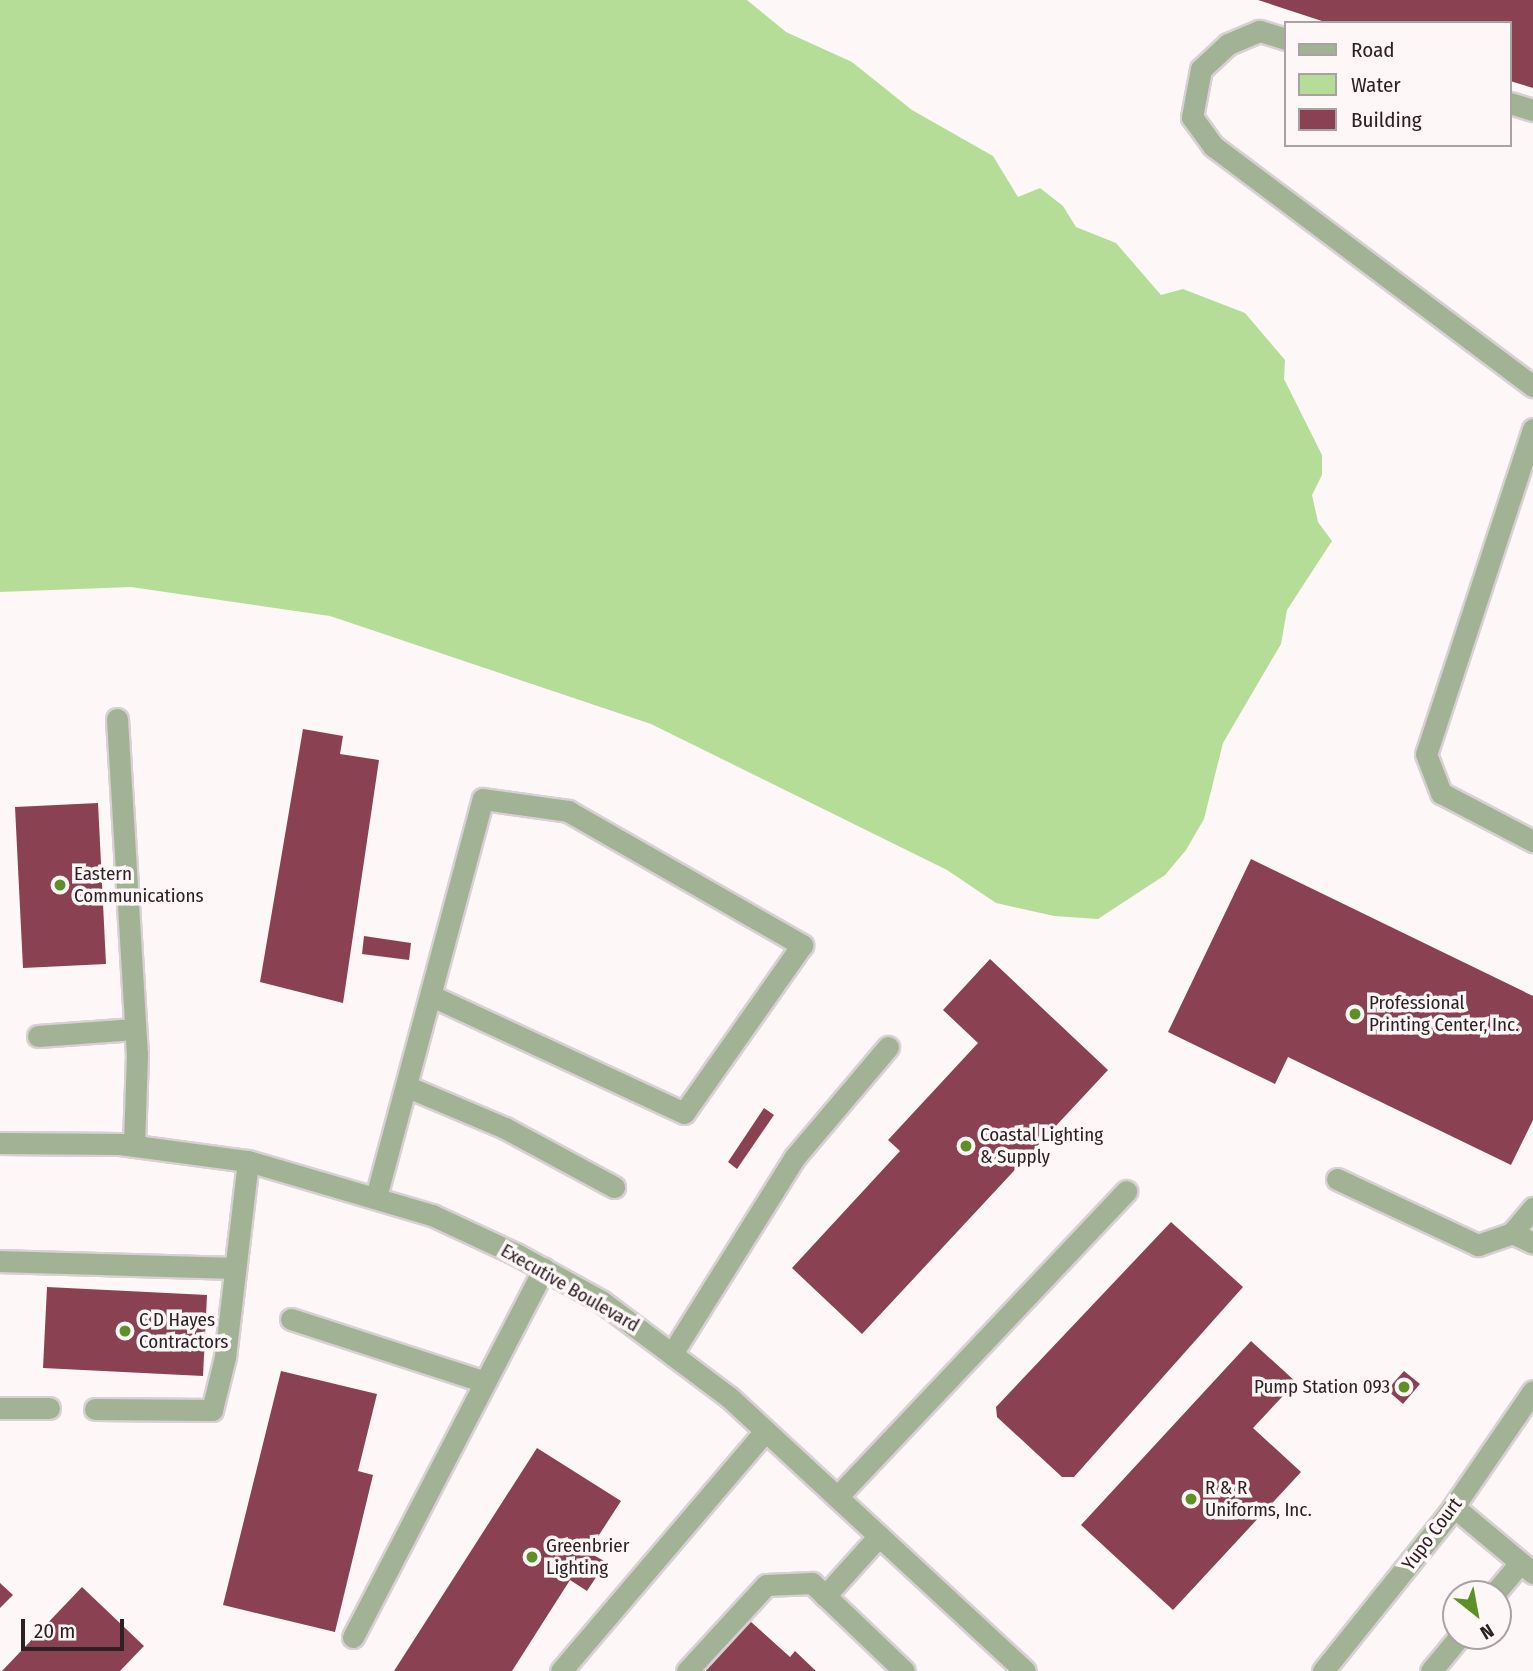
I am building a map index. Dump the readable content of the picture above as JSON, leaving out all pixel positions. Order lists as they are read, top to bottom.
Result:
{
  "streets": {
    "street": ["Executive Boulevard", "Yupo Court"]
  },
  "places": [
    "Eastern Communications",
    "Professional Printing Center, Inc.",
    "Coastal Lighting & Supply",
    "C D Hayes Contractors",
    "Pump Station 093",
    "R & R Uniforms, Inc.",
    "Greenbrier Lighting"
  ],
  "legend": ["Road", "Water", "Building"],
  "scale_bar": "20 m",
  "north": "bottom right"
}
